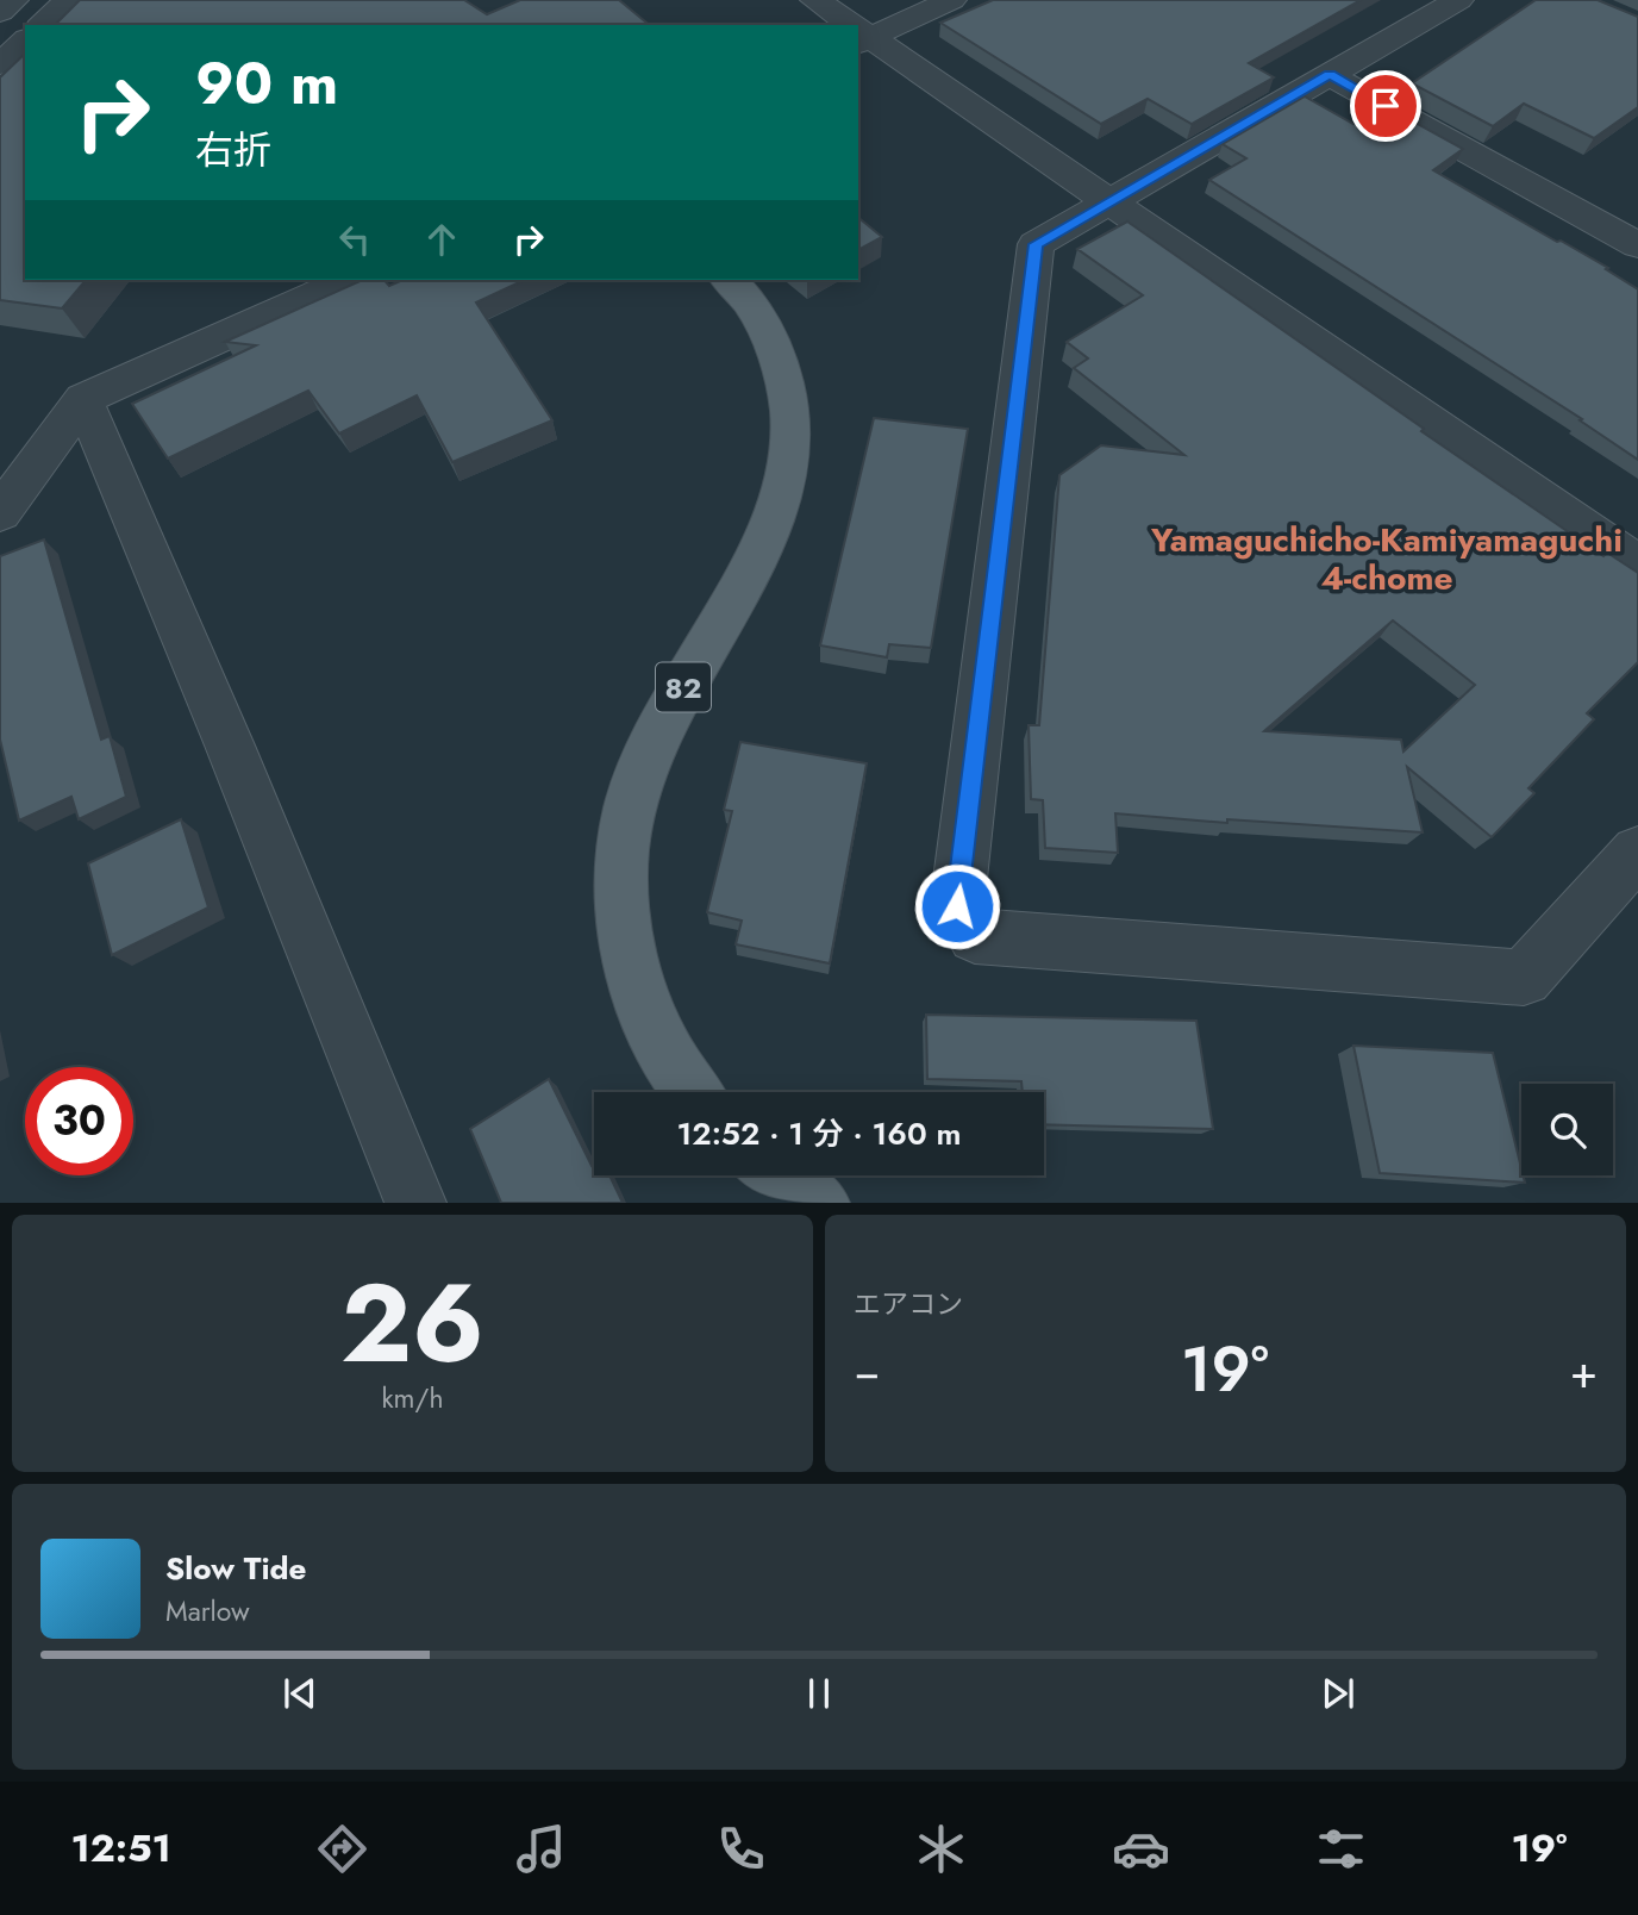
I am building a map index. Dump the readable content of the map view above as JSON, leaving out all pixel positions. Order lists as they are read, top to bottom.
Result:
{
  "streets": {
    "main road": ["82"]
  },
  "districts": ["Yamaguchicho-Kamiyamaguchi 4-chome"],
  "page": {
    "turn": ["90 m", "右折"],
    "limit": "30",
    "trip": "12:52 · 1 分 · 160 m",
    "tile": [
      ["26", "km/h"],
      "エアコン"
    ],
    "heat": ["−", "19°", "+"],
    "song": ["Slow Tide", "Marlow"],
    "tabs": ["12:51", "19°"]
  }
}
